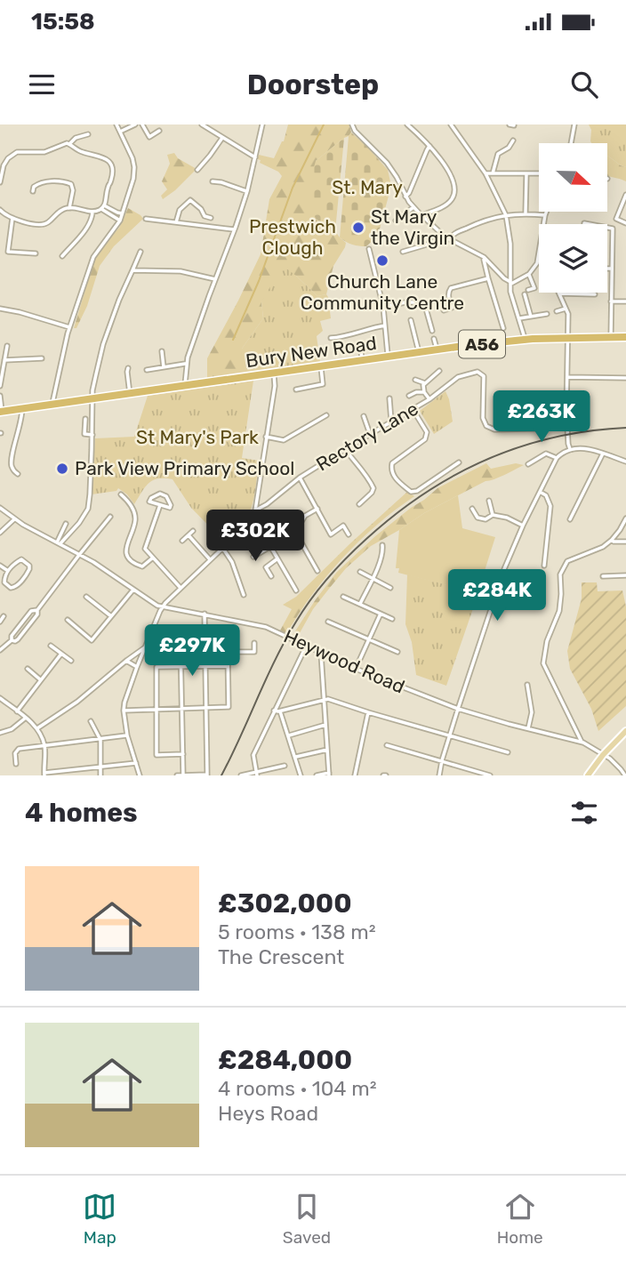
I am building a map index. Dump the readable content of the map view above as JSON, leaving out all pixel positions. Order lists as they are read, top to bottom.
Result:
{
  "streets": {
    "highway": ["A56", "Bury New Road"],
    "street": ["Rectory Lane", "Heywood Road"]
  },
  "crossings": [
    ["Rectory Lane", "Heywood Road"]
  ],
  "parks": ["St. Mary", "Prestwich Clough", "St Mary's Park"],
  "places": ["St Mary the Virgin", "Church Lane Community Centre", "Park View Primary School"],
  "north": "right",
  "page": {
    "status": "15:58",
    "header": "Doorstep",
    "price": [
      "£263K",
      "£302K",
      "£284K",
      "£297K"
    ],
    "heading": "4 homes",
    "list": [
      {
        "name": "£302,000",
        "note": "5 rooms · 138 m² · The Crescent"
      },
      {
        "name": "£284,000",
        "note": "4 rooms · 104 m² · Heys Road"
      }
    ],
    "tabs": ["Map", "Saved", "Home"]
  }
}
